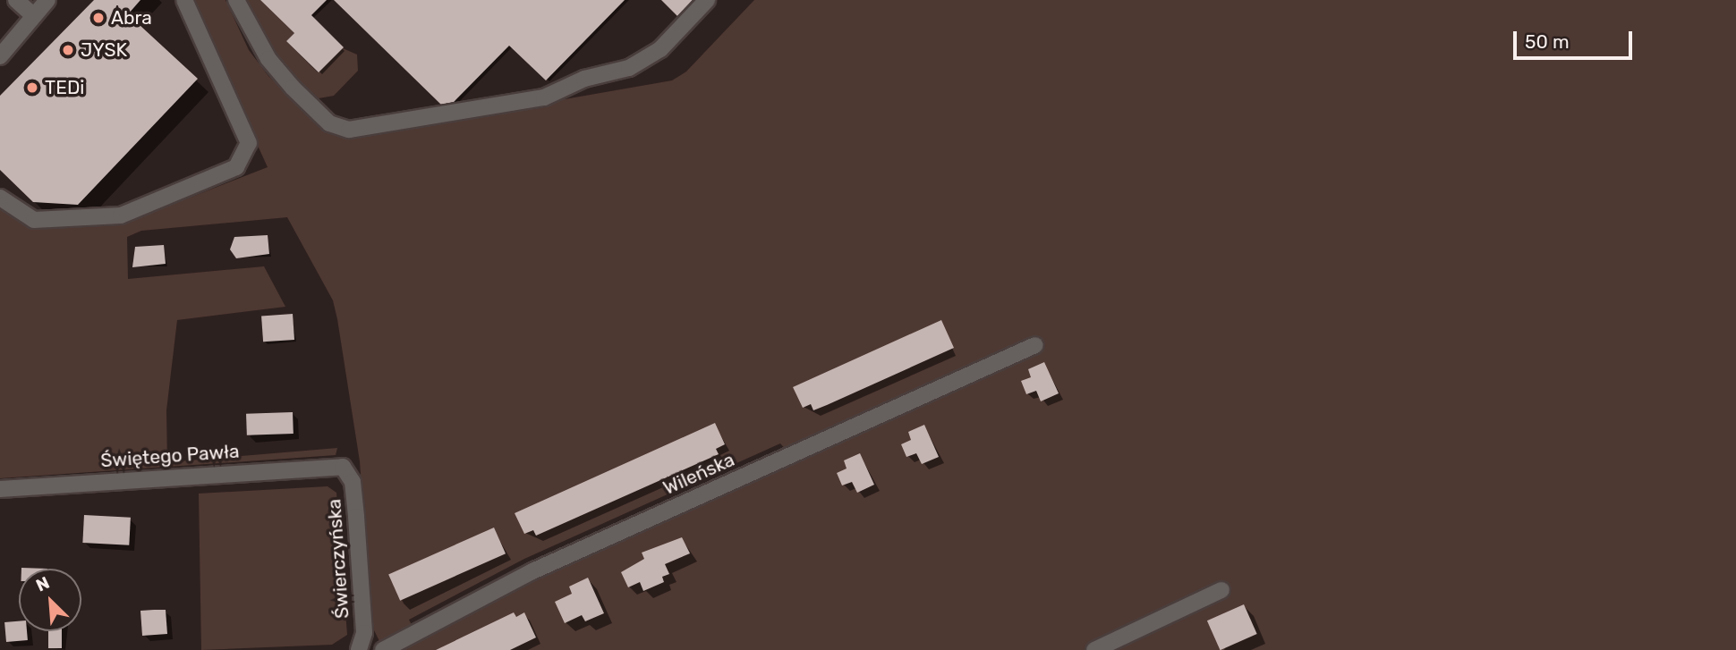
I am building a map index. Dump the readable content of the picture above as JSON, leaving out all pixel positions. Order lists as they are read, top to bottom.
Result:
{
  "streets": {
    "street": ["Świętego Pawła", "Wileńska", "Świerczyńska"]
  },
  "crossings": [
    ["Świętego Pawła", "Świerczyńska"]
  ],
  "places": ["Abra", "JYSK", "TEDi"],
  "scale_bar": "50 m",
  "north": "top left"
}
